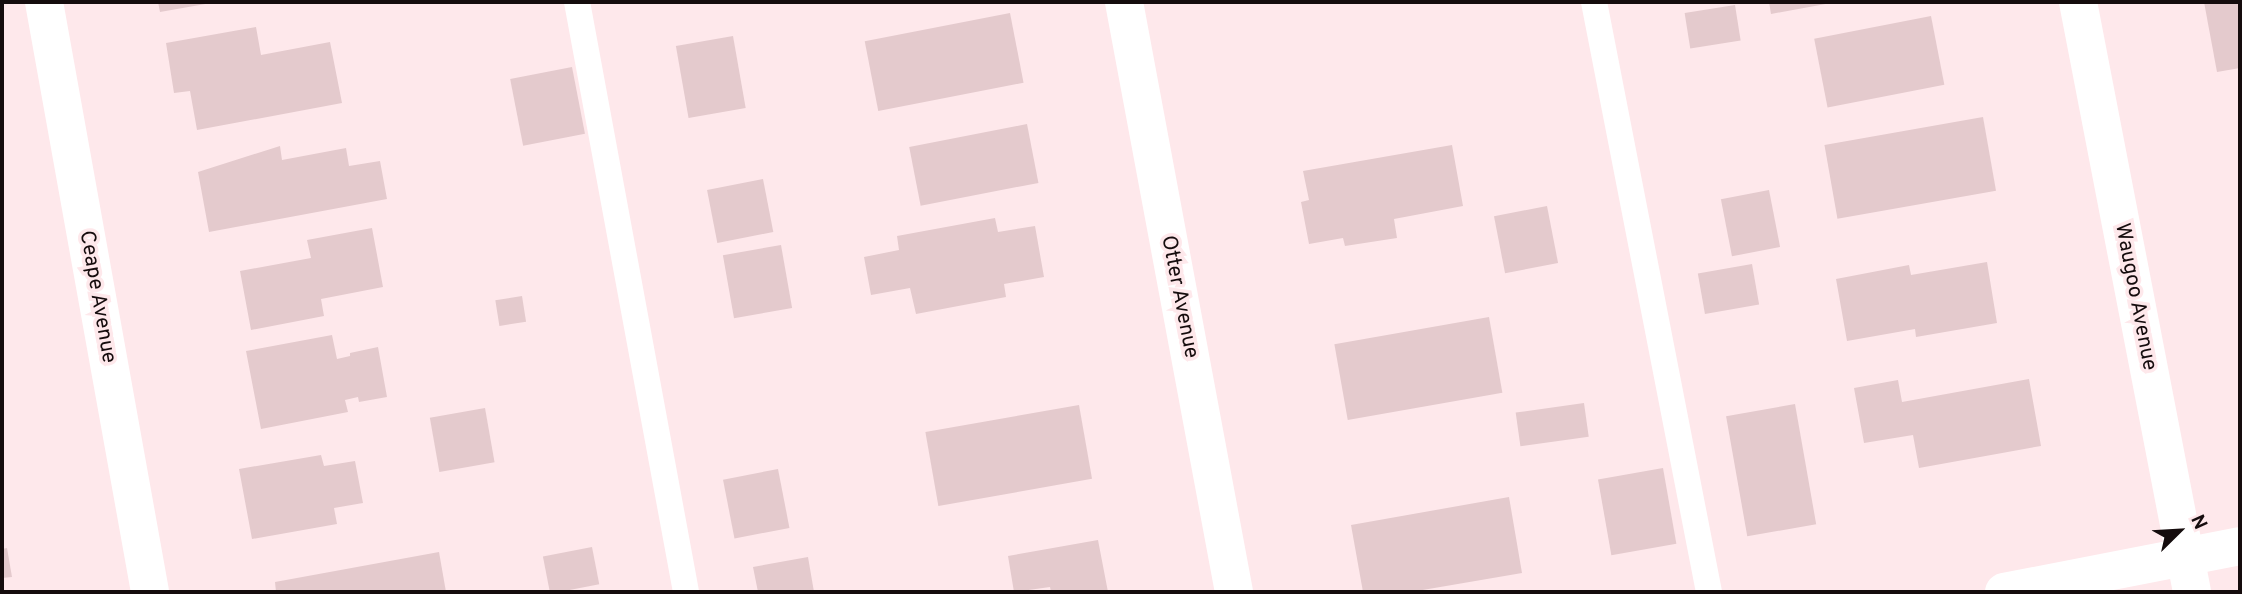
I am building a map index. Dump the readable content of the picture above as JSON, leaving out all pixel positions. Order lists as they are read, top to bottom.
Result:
{
  "streets": {
    "street": ["Ceape Avenue", "Otter Avenue", "Waugoo Avenue"]
  },
  "north": "top right"
}
